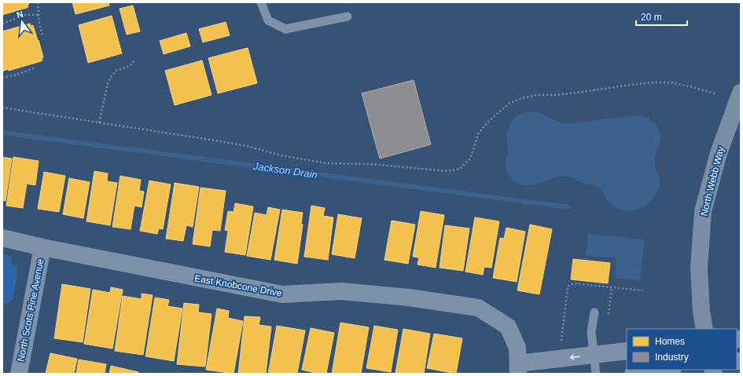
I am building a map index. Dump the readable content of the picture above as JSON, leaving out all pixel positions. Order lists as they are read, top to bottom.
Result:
{
  "streets": {
    "street": ["North Webb Way", "East Knobcone Drive", "North Scots Pine Avenue"]
  },
  "crossings": [
    ["East Knobcone Drive", "North Scots Pine Avenue"]
  ],
  "water": ["Jackson Drain"],
  "legend": ["Homes", "Industry"],
  "scale_bar": "20 m",
  "north": "top"
}
